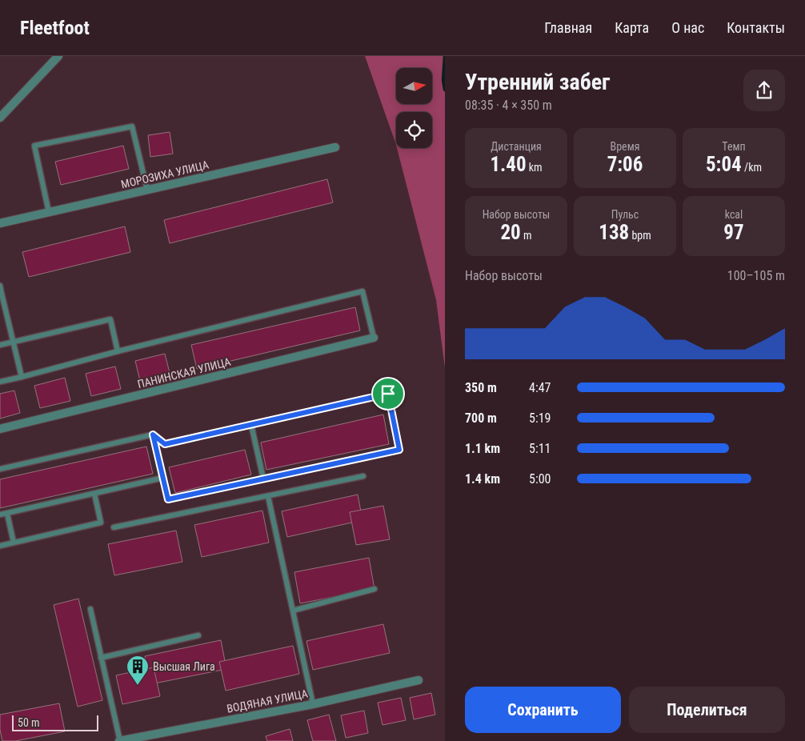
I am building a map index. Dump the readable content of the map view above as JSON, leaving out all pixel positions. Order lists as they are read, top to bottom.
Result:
{
  "streets": {
    "street": ["МОРОЗИХА УЛИЦА", "ПАНИНСКАЯ УЛИЦА", "ВОДЯНАЯ УЛИЦА"]
  },
  "places": {
    "building": ["Высшая Лига"]
  },
  "scale_bar": "50 m",
  "north": "right",
  "page": {
    "header": "Fleetfoot",
    "nav": [
      "Главная",
      "Карта",
      "О нас",
      "Контакты"
    ],
    "heading": ["Утренний забег", "08:35 · 4 × 350 m"],
    "stats": [
      ["Дистанция", "1.40 km"],
      ["Время", "7:06"],
      ["Темп", "5:04 /km"],
      ["Набор высоты", "20 m"],
      ["Пульс", "138 bpm"],
      ["kcal", "97"]
    ],
    "chart": ["Набор высоты", "100–105 m"],
    "list": [
      {
        "name": "350 m",
        "note": "4:47"
      },
      {
        "name": "700 m",
        "note": "5:19"
      },
      {
        "name": "1.1 km",
        "note": "5:11"
      },
      {
        "name": "1.4 km",
        "note": "5:00"
      }
    ],
    "buttons": ["Сохранить", "Поделиться"],
    "scale": "50 m"
  }
}
